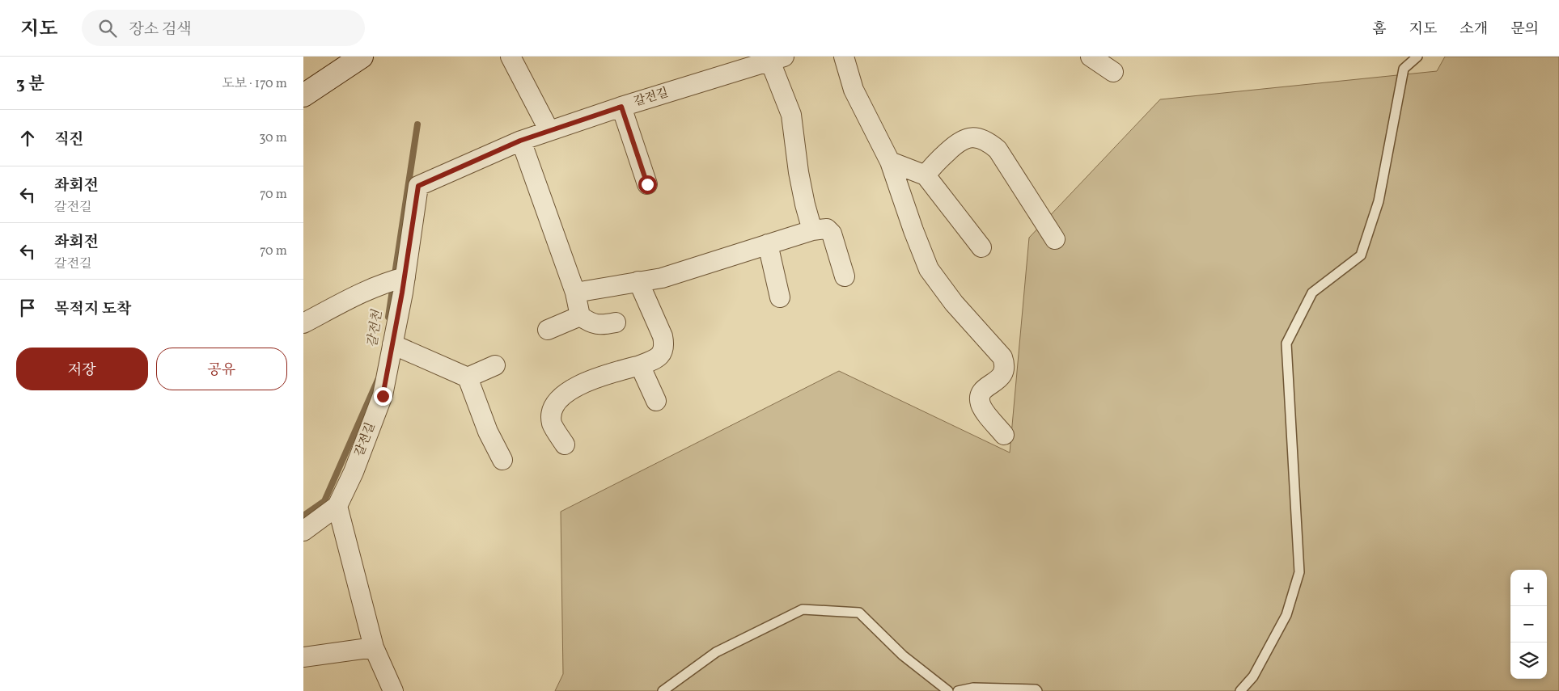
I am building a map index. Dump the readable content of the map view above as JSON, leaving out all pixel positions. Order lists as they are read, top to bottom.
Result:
{
  "streets": {
    "street": ["갈전길"]
  },
  "water": ["갈전천"],
  "page": {
    "header": "지도",
    "search": "장소 검색",
    "nav": [
      "홈",
      "지도",
      "소개",
      "문의"
    ],
    "heading": ["3 분", "도보 · 170 m"],
    "list": [
      ["직진", "30 m"],
      ["좌회전", "갈전길", "70 m"],
      ["좌회전", "갈전길", "70 m"],
      "목적지 도착"
    ],
    "buttons": ["저장", "공유"],
    "map_buttons": ["+", "−"]
  }
}
